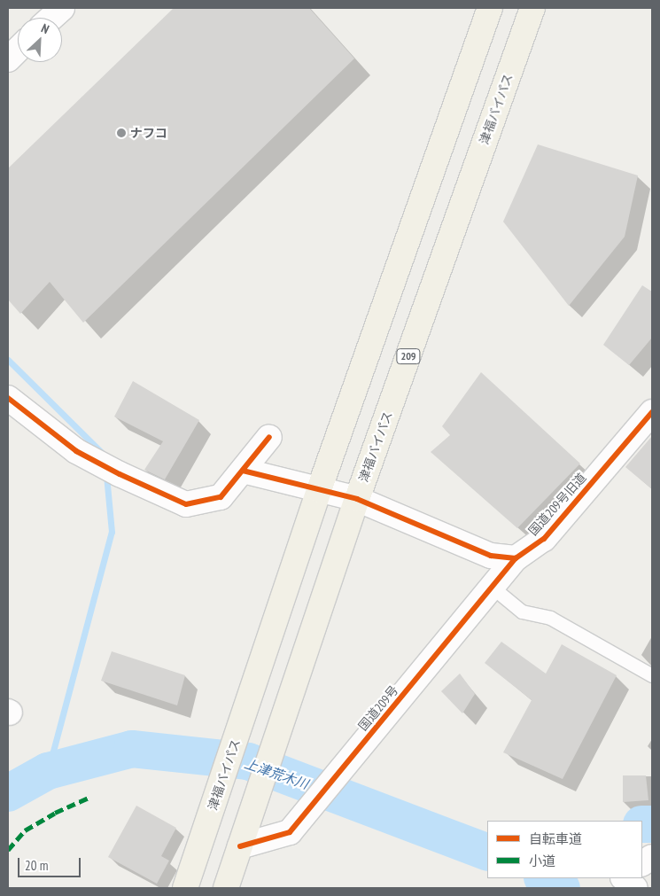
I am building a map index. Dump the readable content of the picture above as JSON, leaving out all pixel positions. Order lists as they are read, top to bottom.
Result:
{
  "streets": {
    "highway": ["津福バイパス", "209"],
    "street": ["国道209号旧道", "国道209号"]
  },
  "crossings": [
    ["津福バイパス", "国道209号"],
    ["国道209号旧道", "国道209号"]
  ],
  "water": ["上津荒木川"],
  "places": ["ナフコ"],
  "legend": ["自転車道", "小道"],
  "scale_bar": "20 m",
  "north": "top right"
}
